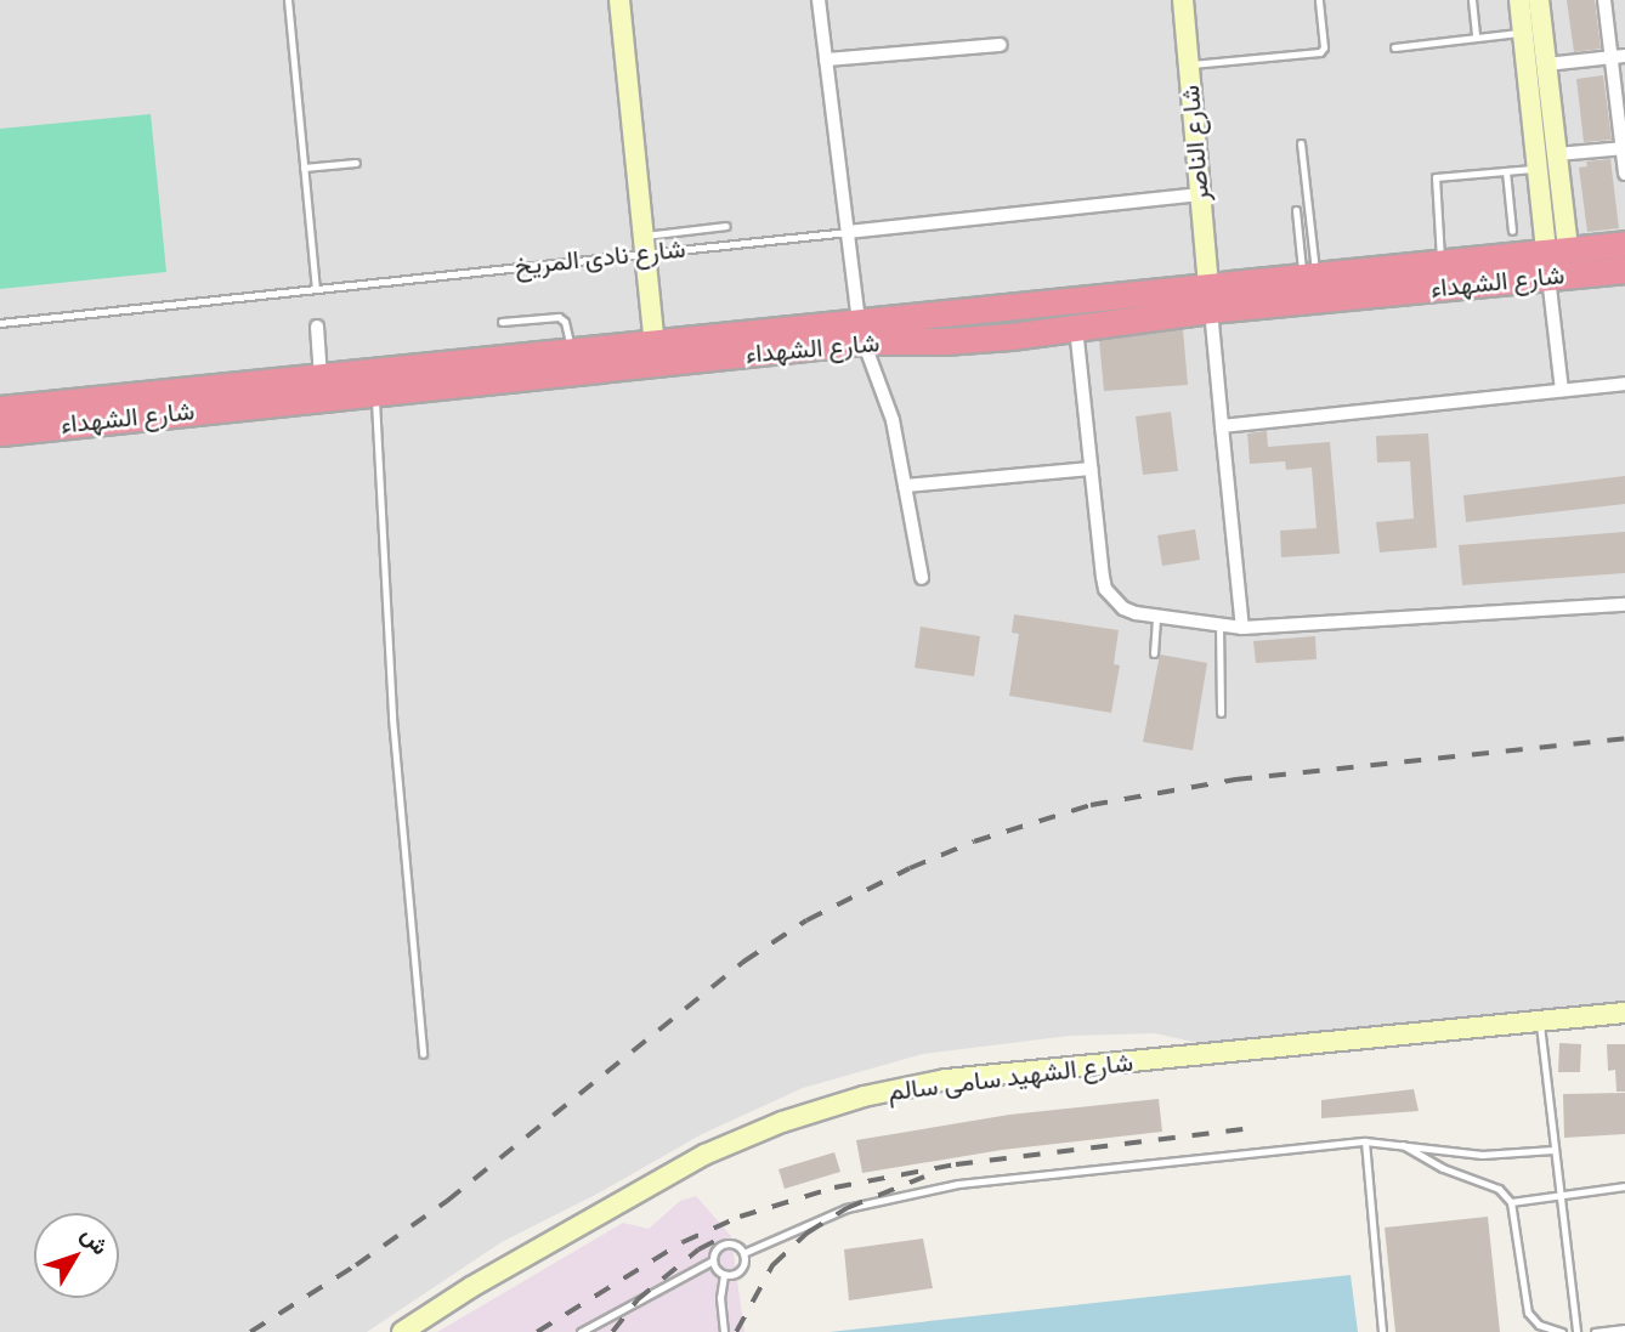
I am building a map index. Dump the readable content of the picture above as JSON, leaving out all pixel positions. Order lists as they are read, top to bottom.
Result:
{
  "streets": {
    "highway": ["شارع الشهداء"],
    "main road": ["شارع الناصر", "شارع الشهيد سامى سالم"],
    "street": ["شارع نادى المريخ"]
  },
  "crossings": [
    ["شارع الناصر", "شارع نادى المريخ"],
    ["شارع الناصر", "شارع الشهداء"]
  ],
  "north": "top right"
}
